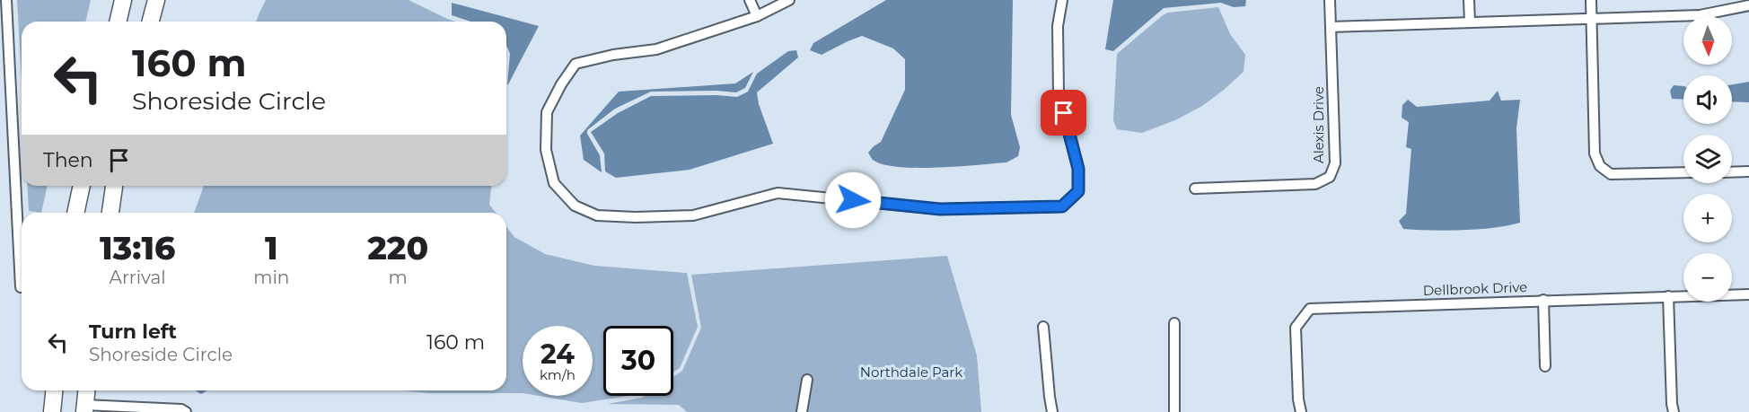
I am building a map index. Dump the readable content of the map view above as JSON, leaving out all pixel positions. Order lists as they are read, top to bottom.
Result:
{
  "streets": {
    "street": ["Alexis Drive", "Dellbrook Drive"]
  },
  "parks": ["Northdale Park"],
  "north": "bottom",
  "page": {
    "map_buttons": ["+", "−"],
    "turn": ["160 m", "Shoreside Circle"],
    "then": "Then",
    "eta": [
      "13:16",
      "Arrival",
      "1",
      "min",
      "220",
      "m"
    ],
    "list": [
      {
        "name": "Turn left",
        "note": "Shoreside Circle",
        "value": "160 m"
      }
    ],
    "speed": "24 km/h",
    "limit": "30"
  }
}
